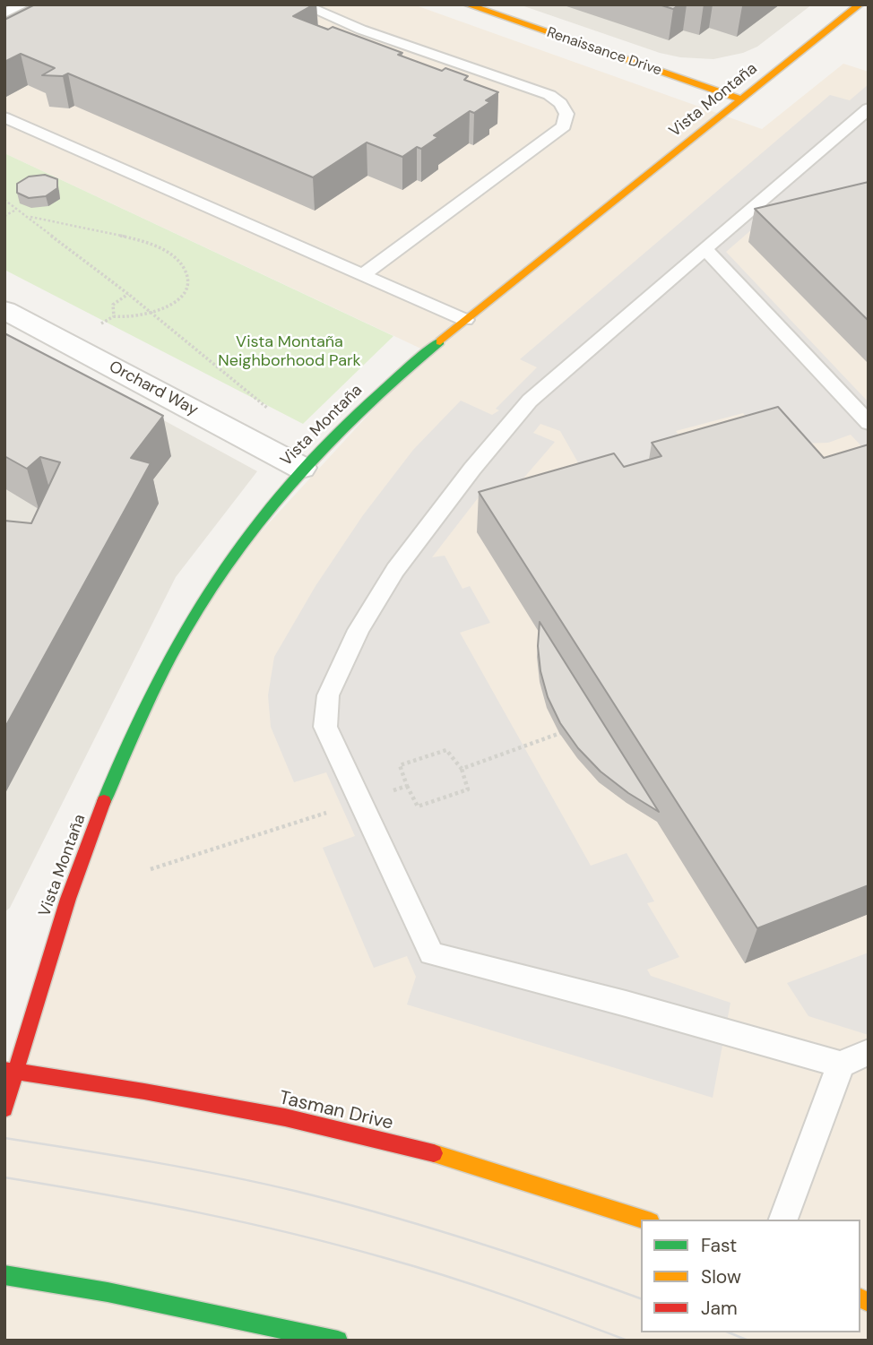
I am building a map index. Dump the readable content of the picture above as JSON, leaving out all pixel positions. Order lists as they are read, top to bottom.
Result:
{
  "streets": {
    "main road": ["Renaissance Drive", "Vista Montaña", "Tasman Drive"],
    "street": ["Orchard Way"]
  },
  "crossings": [
    ["Renaissance Drive", "Vista Montaña"],
    ["Vista Montaña", "Orchard Way"],
    ["Vista Montaña", "Tasman Drive"]
  ],
  "parks": ["Vista Montaña Neighborhood Park"],
  "legend": ["Fast", "Slow", "Jam"]
}
